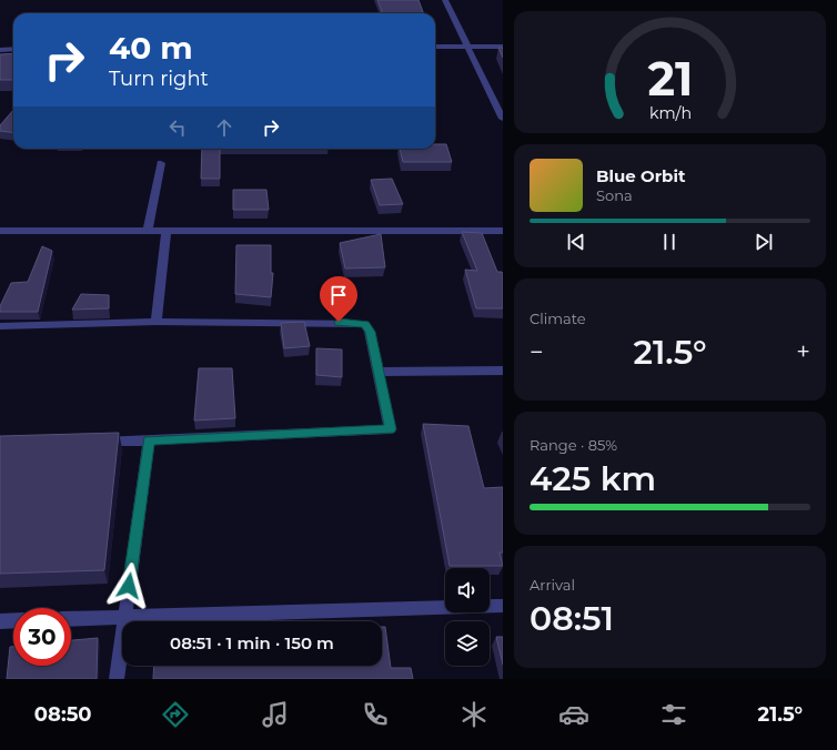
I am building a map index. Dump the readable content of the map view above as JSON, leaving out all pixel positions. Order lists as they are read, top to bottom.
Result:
{
  "page": {
    "turn": ["40 m", "Turn right"],
    "song": ["Blue Orbit", "Sona"],
    "tile": [
      "Climate",
      ["Range · 85%", "425 km"],
      ["Arrival", "08:51"]
    ],
    "heat": ["−", "21.5°", "+"],
    "limit": "30",
    "trip": "08:51 · 1 min · 150 m",
    "tabs": ["08:50", "21.5°"],
    "gauge": ["21", "km/h"]
  }
}
